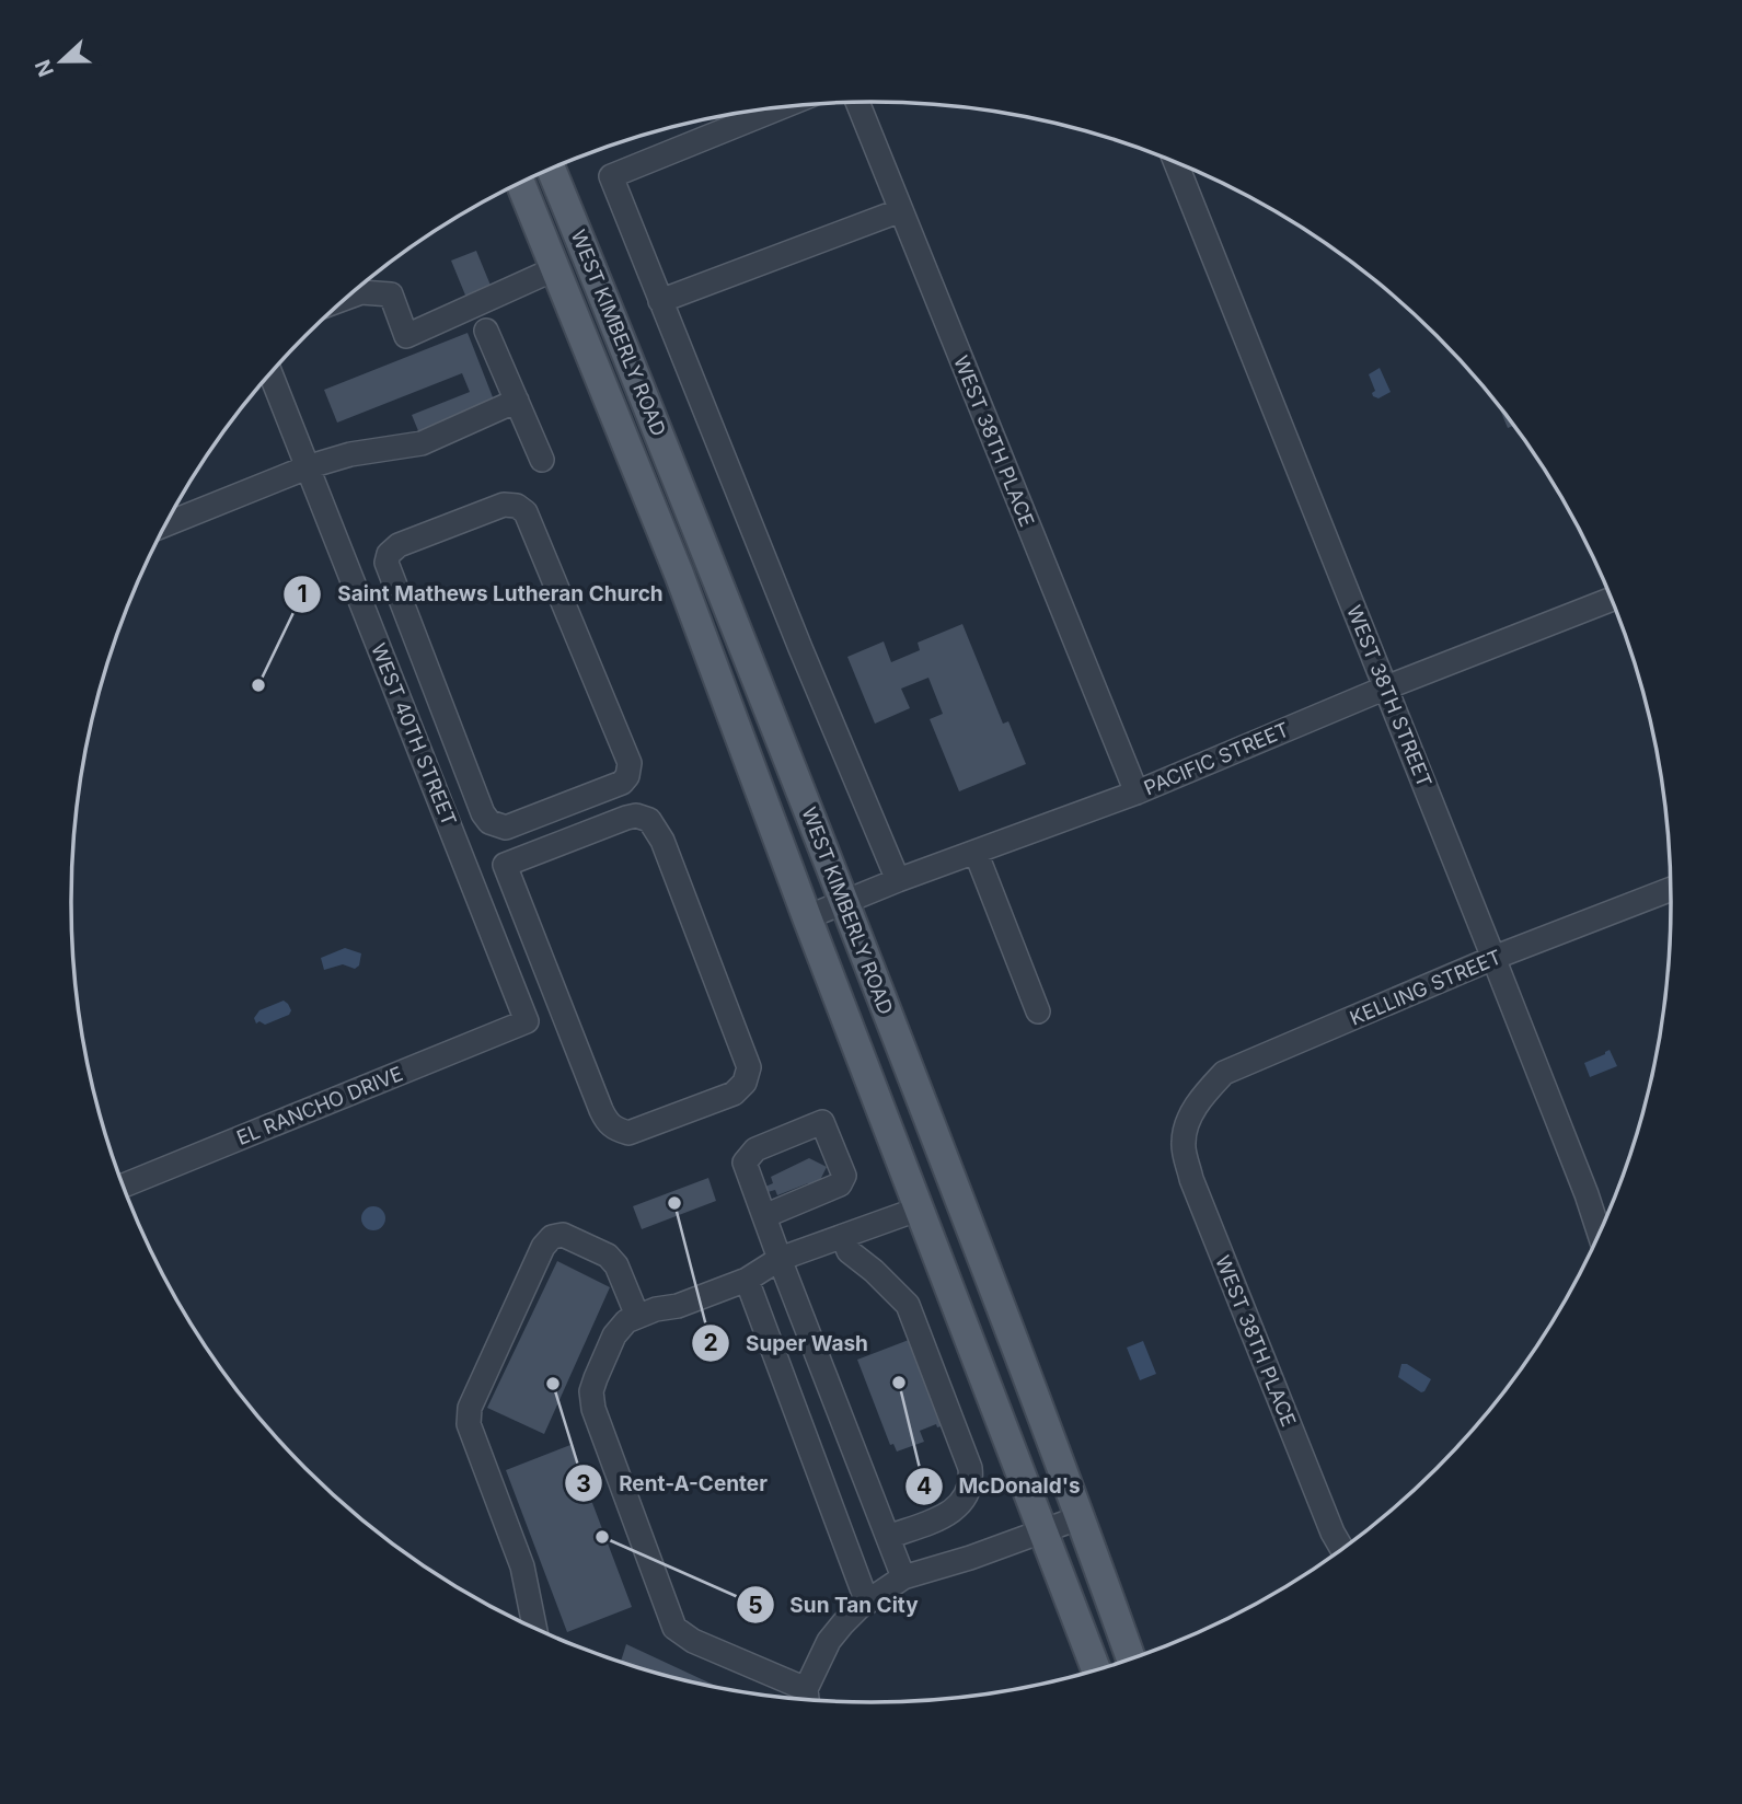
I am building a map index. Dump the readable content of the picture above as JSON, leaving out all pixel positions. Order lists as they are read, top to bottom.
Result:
{
  "streets": {
    "main road": ["WEST KIMBERLY ROAD"],
    "street": [
      "WEST 38TH PLACE",
      "WEST 38TH STREET",
      "WEST 40TH STREET",
      "PACIFIC STREET",
      "KELLING STREET",
      "EL RANCHO DRIVE"
    ]
  },
  "crossings": [
    ["WEST KIMBERLY ROAD", "PACIFIC STREET"],
    ["WEST 38TH PLACE", "PACIFIC STREET"],
    ["WEST 38TH PLACE", "KELLING STREET"],
    ["WEST 38TH STREET", "PACIFIC STREET"],
    ["WEST 38TH STREET", "KELLING STREET"],
    ["WEST 40TH STREET", "EL RANCHO DRIVE"]
  ],
  "places": [
    "Saint Mathews Lutheran Church",
    "Super Wash",
    "McDonald's",
    "Rent-A-Center",
    "Sun Tan City"
  ],
  "north": "left"
}
